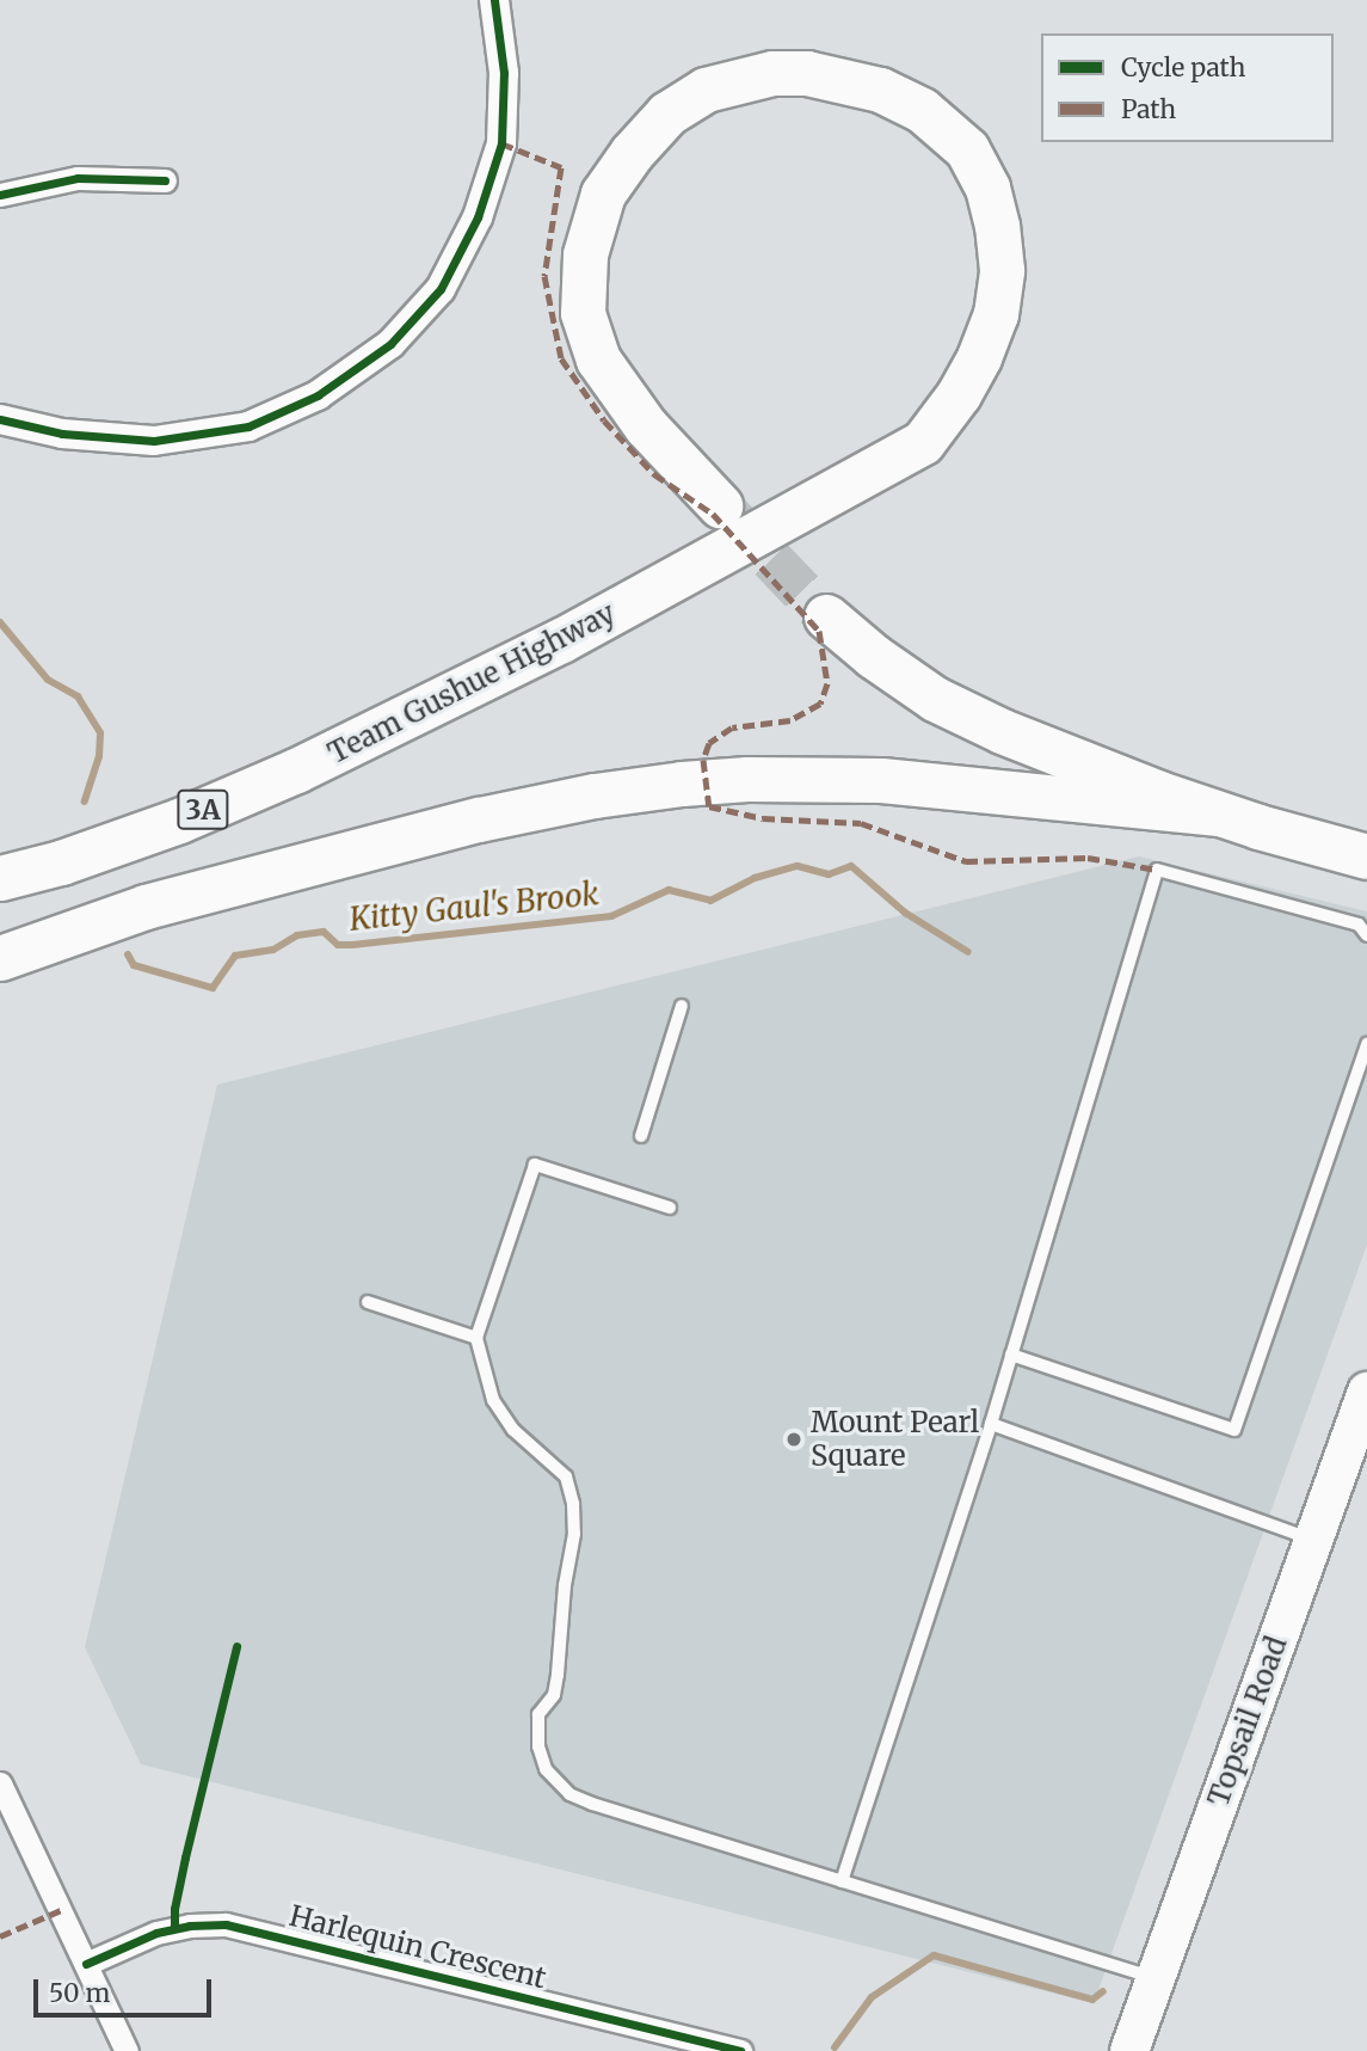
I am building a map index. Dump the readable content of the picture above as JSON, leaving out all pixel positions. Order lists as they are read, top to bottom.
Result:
{
  "streets": {
    "highway": ["Team Gushue Highway", "3A"],
    "main road": ["Topsail Road"],
    "street": ["Harlequin Crescent"]
  },
  "water": ["Kitty Gaul's Brook"],
  "places": ["Mount Pearl Square"],
  "legend": ["Cycle path", "Path"],
  "scale_bar": "50 m"
}
